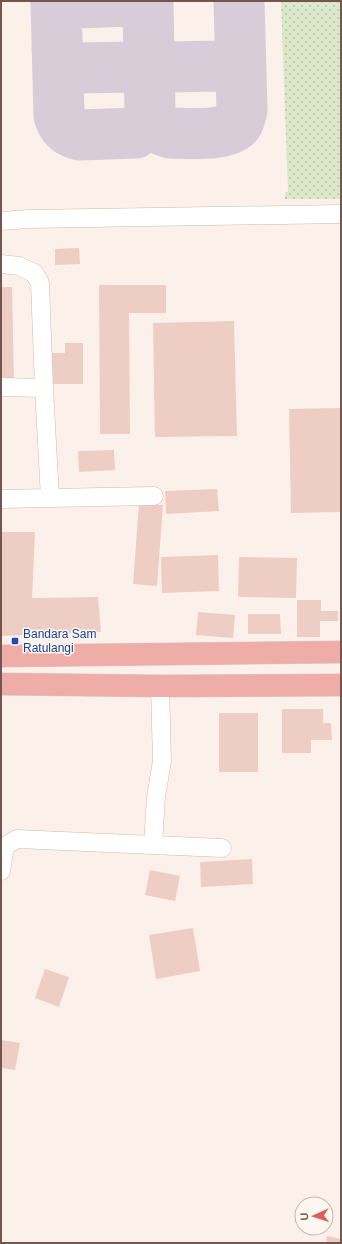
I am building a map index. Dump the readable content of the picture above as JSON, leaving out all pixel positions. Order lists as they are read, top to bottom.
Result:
{
  "places": {
    "transit": ["Bandara Sam Ratulangi"]
  },
  "north": "left"
}
